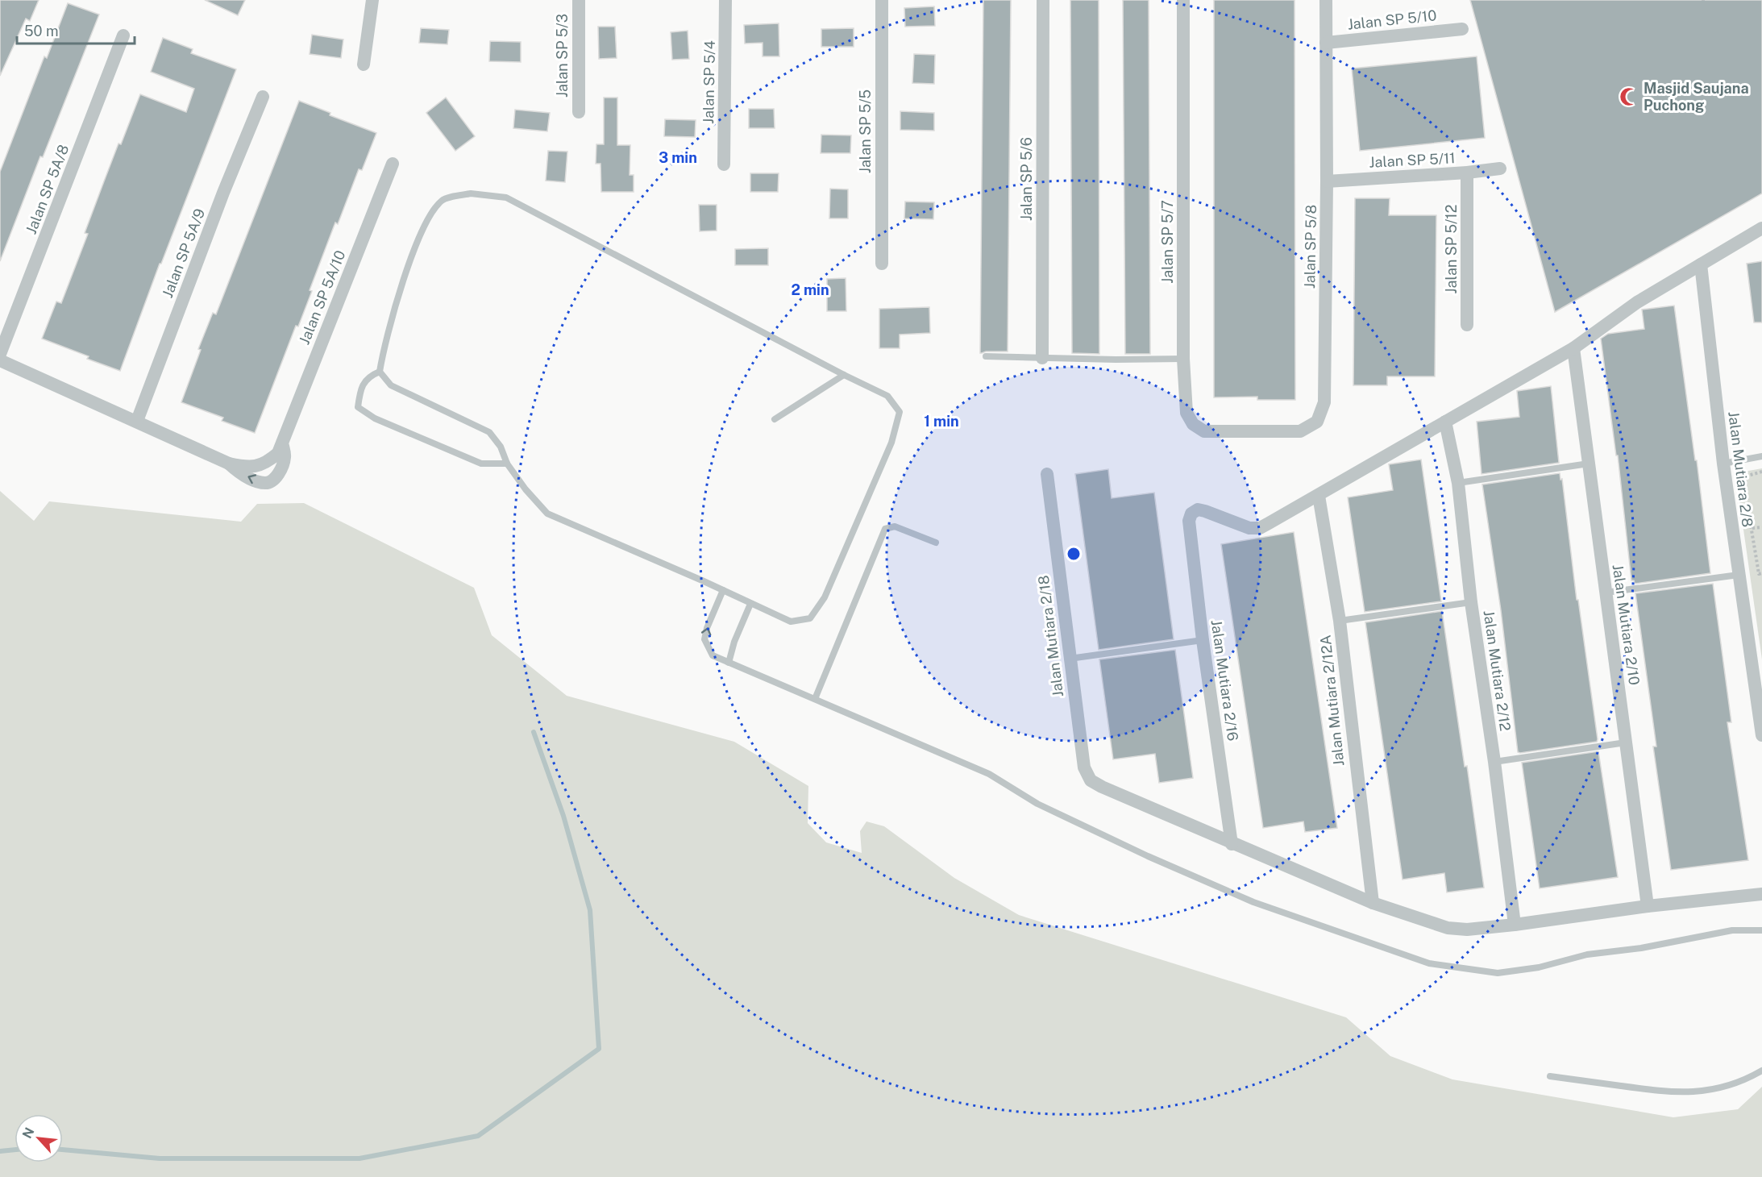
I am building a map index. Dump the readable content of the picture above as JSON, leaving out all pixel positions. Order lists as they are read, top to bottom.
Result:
{
  "streets": {
    "street": [
      "Jalan SP 5/10",
      "Jalan SP 5/3",
      "Jalan SP 5/4",
      "Jalan SP 5/5",
      "Jalan SP 5/11",
      "Jalan SP 5/6",
      "Jalan SP 5A/8",
      "Jalan SP 5/7",
      "Jalan SP 5/8",
      "Jalan SP 5/12",
      "Jalan SP 5A/9",
      "Jalan SP 5A/10",
      "Jalan Mutiara 2/8",
      "Jalan Mutiara 2/10",
      "Jalan Mutiara 2/18",
      "Jalan Mutiara 2/12",
      "Jalan Mutiara 2/16",
      "Jalan Mutiara 2/12A"
    ]
  },
  "crossings": [
    ["Jalan SP 5/10", "Jalan SP 5/8"],
    ["Jalan SP 5/11", "Jalan SP 5/8"],
    ["Jalan SP 5/11", "Jalan SP 5/12"],
    ["Jalan SP 5/7", "Jalan SP 5/8"],
    ["Jalan Mutiara 2/18", "Jalan Mutiara 2/16"],
    ["Jalan Mutiara 2/16", "Jalan Mutiara 2/12A"]
  ],
  "places": {
    "mosque": ["Masjid Saujana Puchong"]
  },
  "scale_bar": "50 m",
  "north": "top left",
  "rings": ["3 min", "2 min", "1 min"]
}
